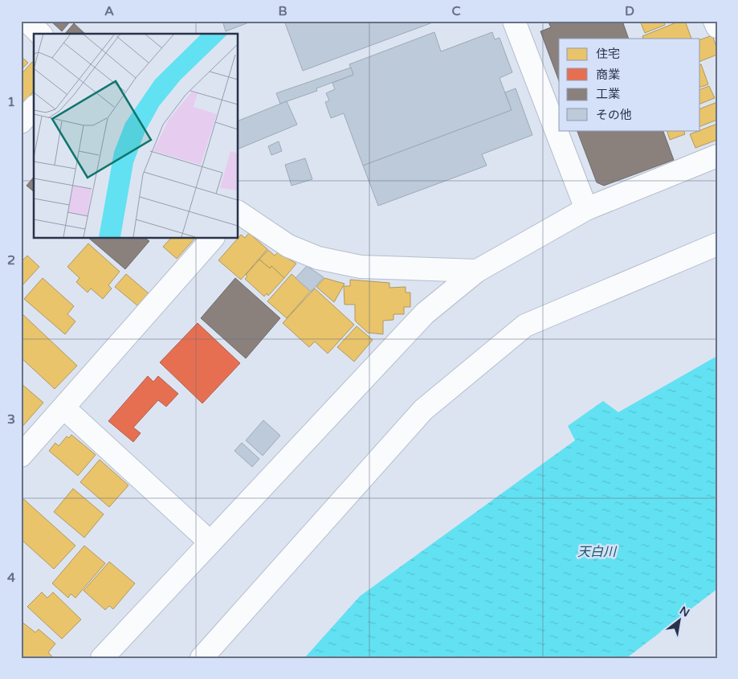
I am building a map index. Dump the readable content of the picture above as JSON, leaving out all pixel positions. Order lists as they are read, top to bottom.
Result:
{
  "water": ["天白川"],
  "legend": [
    "住宅",
    "商業",
    "工業",
    "その他"
  ],
  "north": "top right",
  "grid": {
    "columns": [
      "A",
      "B",
      "C",
      "D"
    ],
    "rows": [
      "1",
      "2",
      "3",
      "4"
    ]
  }
}
